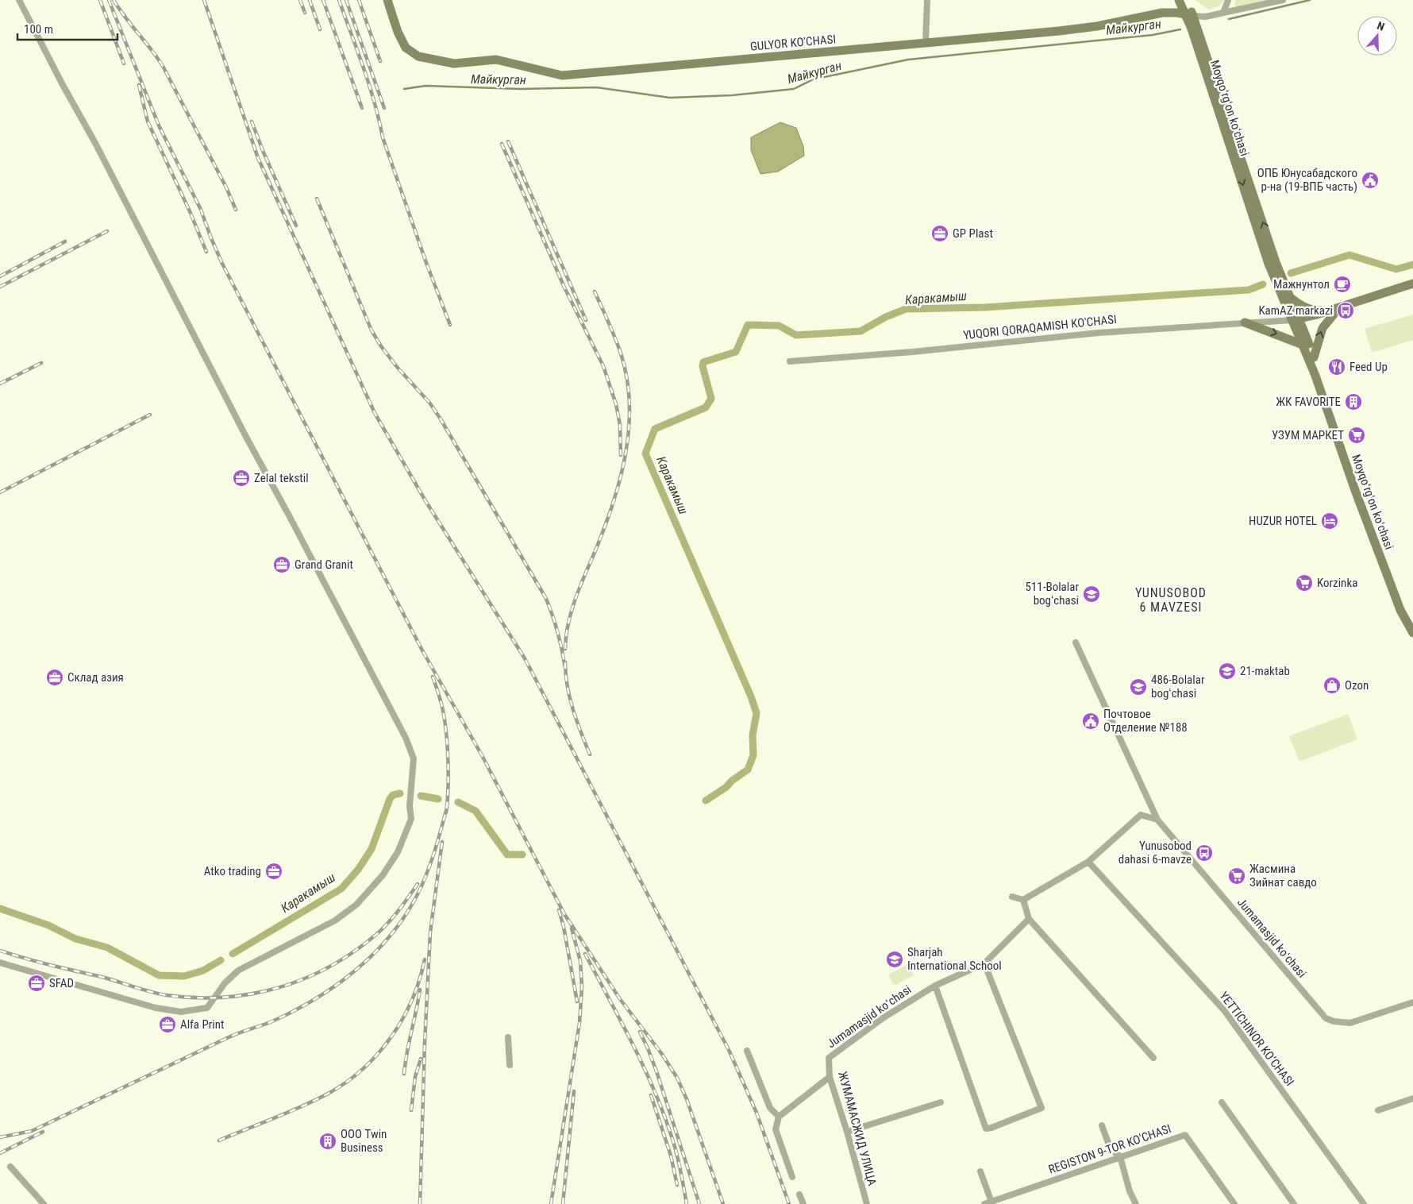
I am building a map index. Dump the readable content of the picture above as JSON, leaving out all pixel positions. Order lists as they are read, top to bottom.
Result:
{
  "streets": {
    "street": [
      "GULYOR KO'CHASI",
      "Moyqoʻrgʻon koʻchasi",
      "YUQORI QORAQAMISH KO'CHASI",
      "Jumamasjid koʻchasi",
      "YETTICHINOR KO‘CHASI",
      "ЖУМАМАСЖИД УЛИЦА",
      "REGISTON 9-TOR KO'CHASI"
    ]
  },
  "crossings": [
    ["GULYOR KO'CHASI", "Moyqoʻrgʻon koʻchasi"],
    ["Moyqoʻrgʻon koʻchasi", "YUQORI QORAQAMISH KO'CHASI"],
    ["Jumamasjid koʻchasi", "ЖУМАМАСЖИД УЛИЦА"]
  ],
  "districts": ["YUNUSOBOD 6 MAVZESI"],
  "water": ["Майкурган", "Каракамыш"],
  "places": {
    "public building": ["ОПБ Юнусабадского р-на (19-ВПБ часть)", "Почтовое Отделение №188"],
    "office": [
      "GP Plast",
      "Zelal tekstil",
      "Grand Granit",
      "Склад азия",
      "Atko trading",
      "SFAD",
      "Alfa Print"
    ],
    "cafe": ["Мажнунтол"],
    "bus stop": ["KamAZ markazi", "Yunusobod dahasi 6-mavze"],
    "restaurant": ["Feed Up"],
    "building": ["ЖК FAVORITE", "ООО Twin Business"],
    "supermarket": ["УЗУМ МАРКЕТ", "Korzinka", "Жасмина Зийнат савдо"],
    "hotel": ["HUZUR HOTEL"],
    "school or university": [
      "511-Bolalar bogʻchasi",
      "21-maktab",
      "486-Bolalar bogʻchasi",
      "Sharjah International School"
    ],
    "shop": ["Ozon"]
  },
  "scale_bar": "100 m",
  "north": "top"
}
